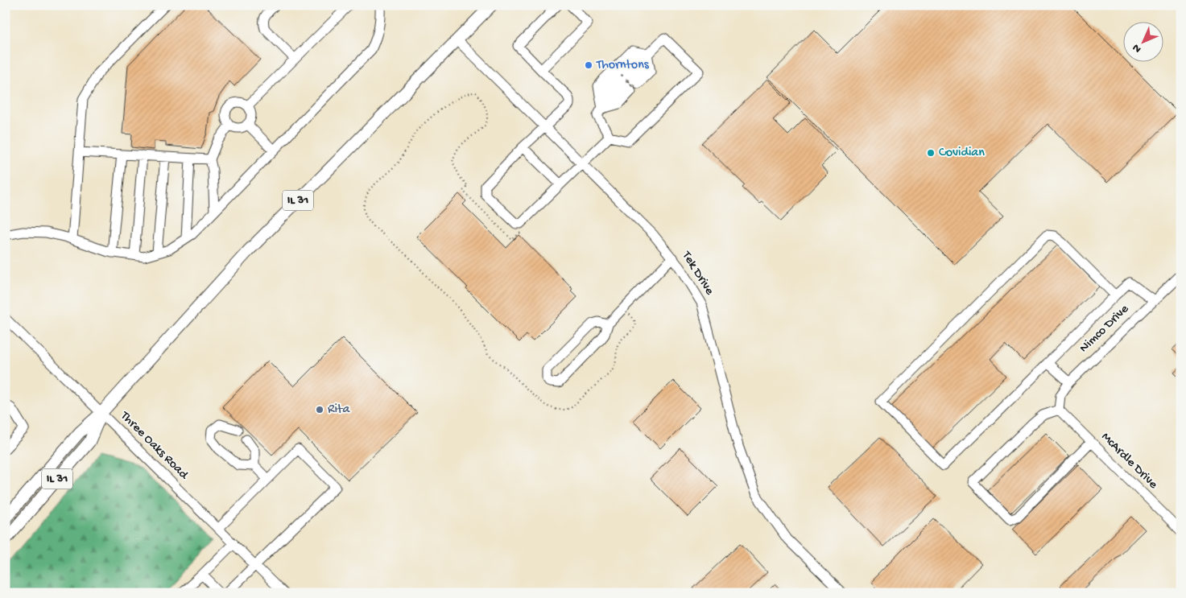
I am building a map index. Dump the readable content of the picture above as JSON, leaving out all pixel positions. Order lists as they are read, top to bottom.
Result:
{
  "streets": {
    "main road": ["IL 31"],
    "street": [
      "Tek Drive",
      "Nimco Drive",
      "Three Oaks Road",
      "McArdle Drive"
    ]
  },
  "crossings": [
    ["IL 31", "Tek Drive"],
    ["IL 31", "Three Oaks Road"],
    ["Nimco Drive", "McArdle Drive"]
  ],
  "places": ["Thorntons", "Covidian", "Rita"],
  "north": "bottom left"
}
